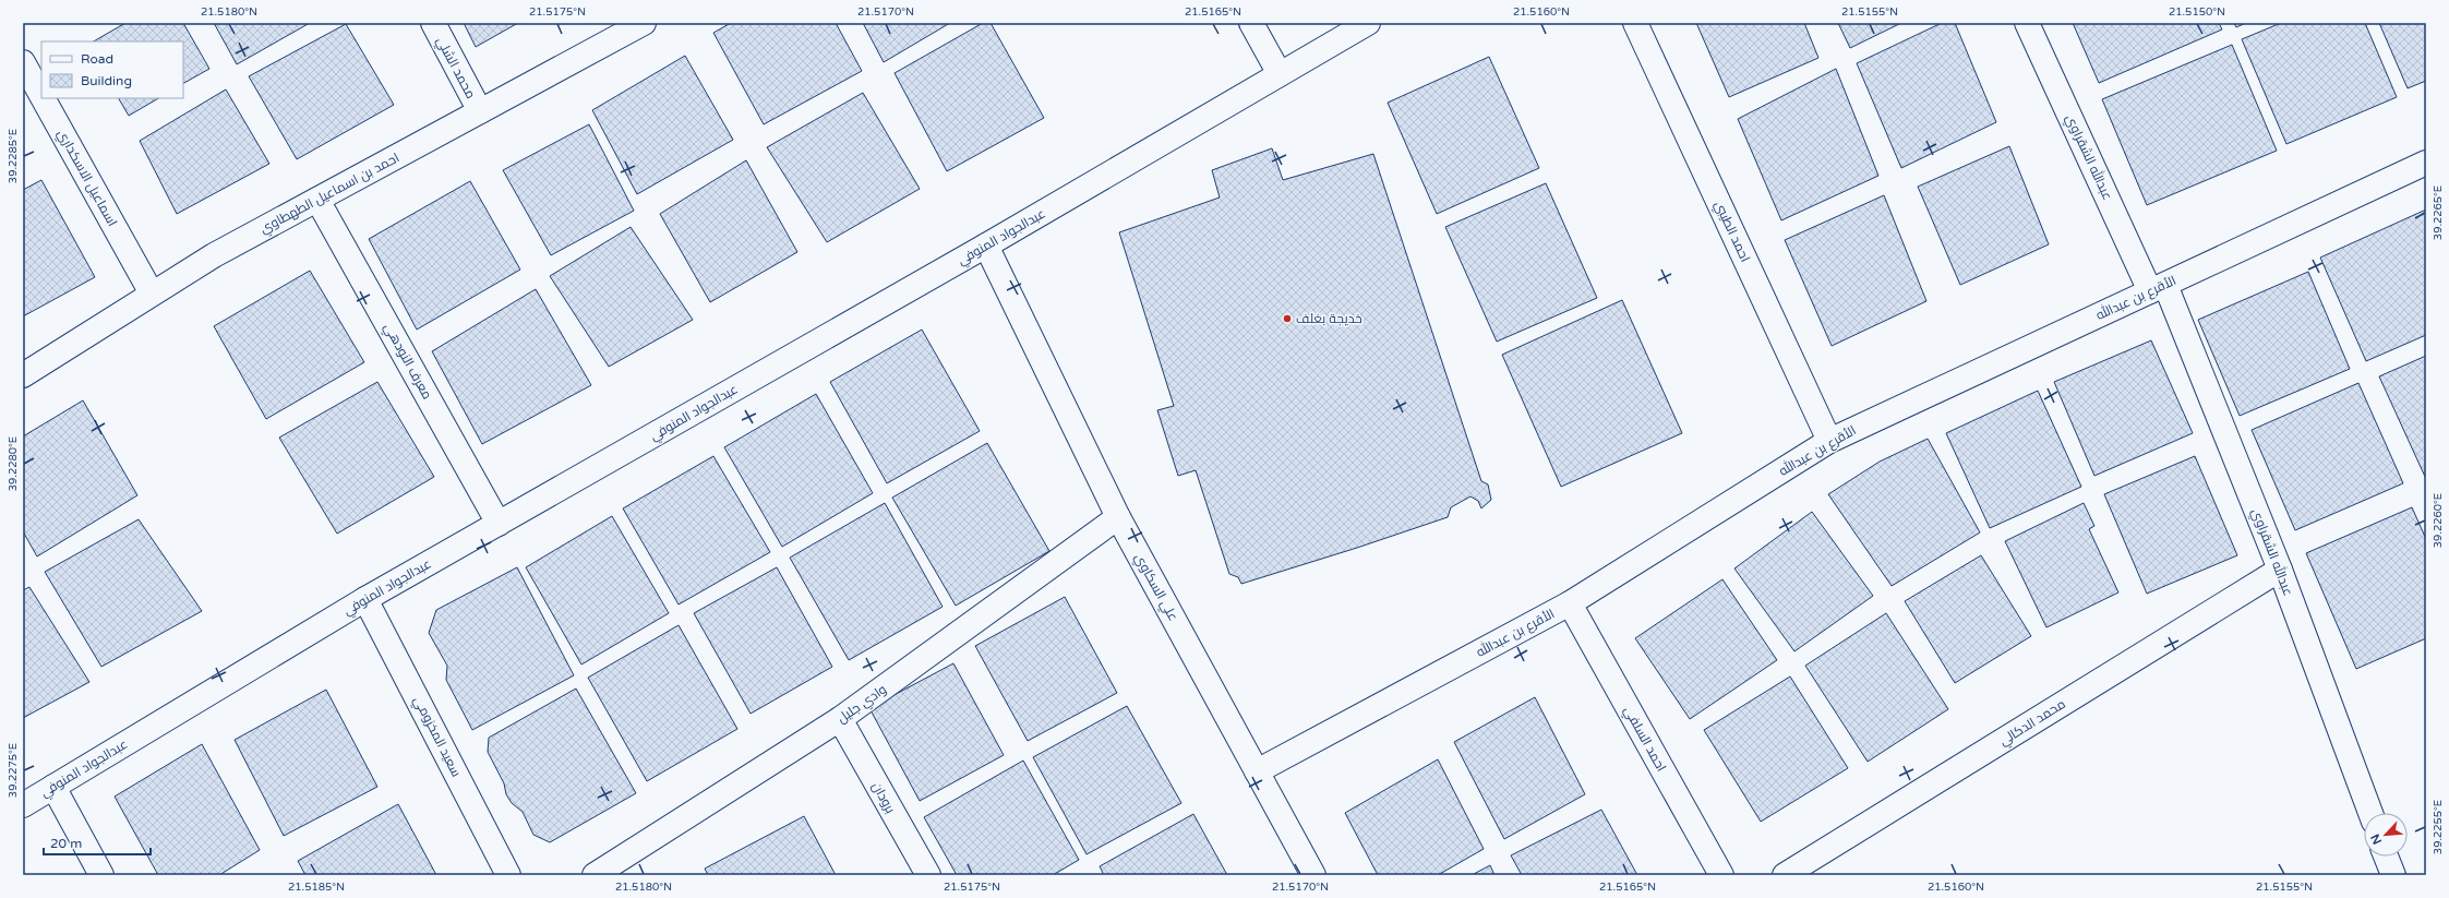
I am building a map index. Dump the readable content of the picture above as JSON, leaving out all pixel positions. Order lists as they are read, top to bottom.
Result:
{
  "streets": {
    "street": [
      "محمد الشلي",
      "عبدالله الشقراوي",
      "اسماعيل الاسكداري",
      "احمد بن اسماعيل الطهطاوي",
      "احمد الطيبي",
      "عبدالجواد المنوفي",
      "الأقرع بن عبدالله",
      "معرف النودهي",
      "علي السكاوي",
      "وادي جليل",
      "محمد الدكالي",
      "سعيد المخزومي",
      "احمد السلفي",
      "برودان"
    ]
  },
  "crossings": [
    ["محمد الشلي", "احمد بن اسماعيل الطهطاوي"],
    ["عبدالله الشقراوي", "الأقرع بن عبدالله"],
    ["عبدالله الشقراوي", "محمد الدكالي"],
    ["اسماعيل الاسكداري", "احمد بن اسماعيل الطهطاوي"],
    ["احمد بن اسماعيل الطهطاوي", "معرف النودهي"],
    ["احمد الطيبي", "الأقرع بن عبدالله"],
    ["عبدالجواد المنوفي", "معرف النودهي"],
    ["عبدالجواد المنوفي", "علي السكاوي"],
    ["عبدالجواد المنوفي", "سعيد المخزومي"],
    ["الأقرع بن عبدالله", "علي السكاوي"],
    ["الأقرع بن عبدالله", "احمد السلفي"],
    ["علي السكاوي", "وادي جليل"],
    ["وادي جليل", "برودان"]
  ],
  "places": ["خديجة بغلف"],
  "legend": ["Road", "Building"],
  "scale_bar": "20 m",
  "north": "bottom left",
  "coordinates": [
    "21.5180°N",
    "21.5175°N",
    "21.5170°N",
    "21.5165°N",
    "21.5160°N",
    "21.5155°N",
    "21.5150°N",
    "39.2285°E",
    "39.2265°E",
    "39.2280°E",
    "39.2260°E",
    "39.2275°E",
    "39.2255°E",
    "21.5185°N"
  ]
}
